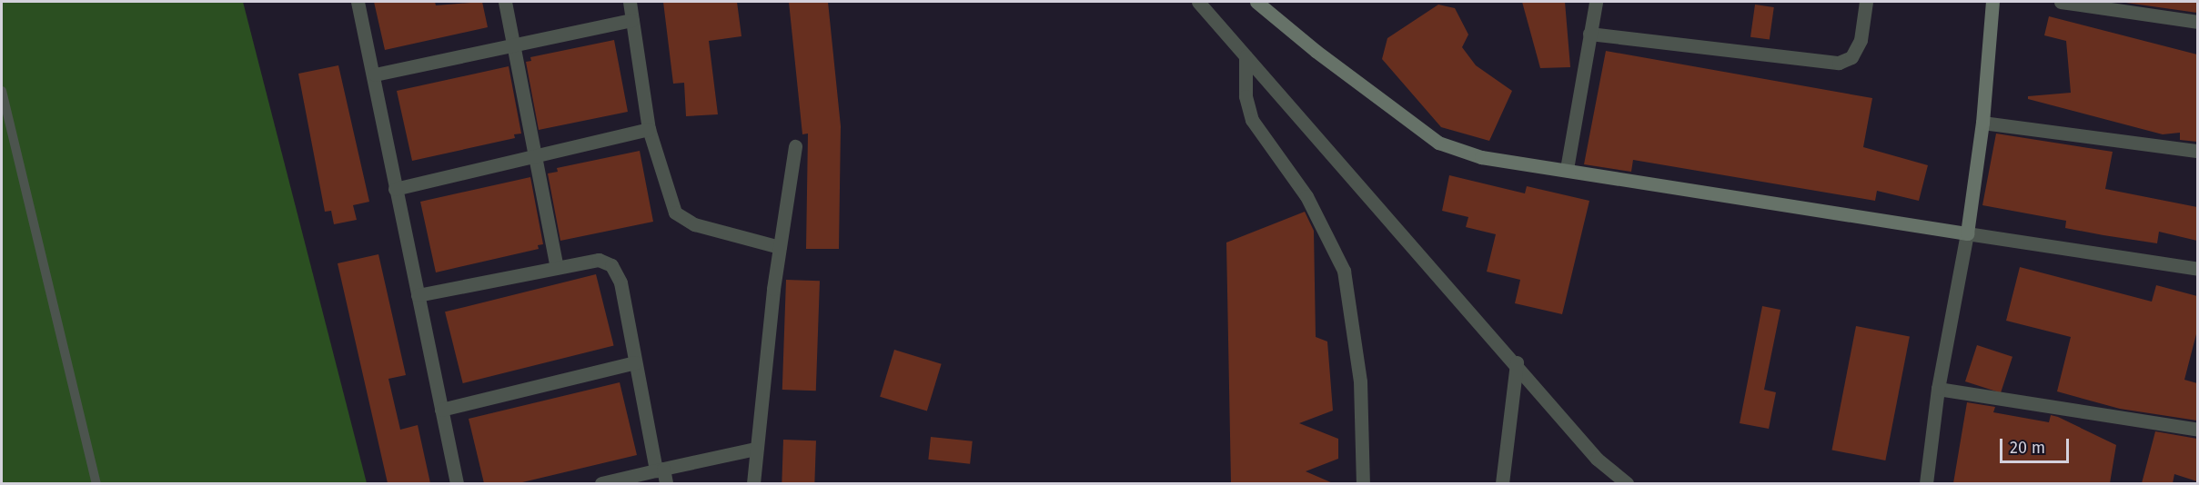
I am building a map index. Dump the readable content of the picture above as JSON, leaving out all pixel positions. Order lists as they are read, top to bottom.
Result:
{
  "scale_bar": "20 m"
}
